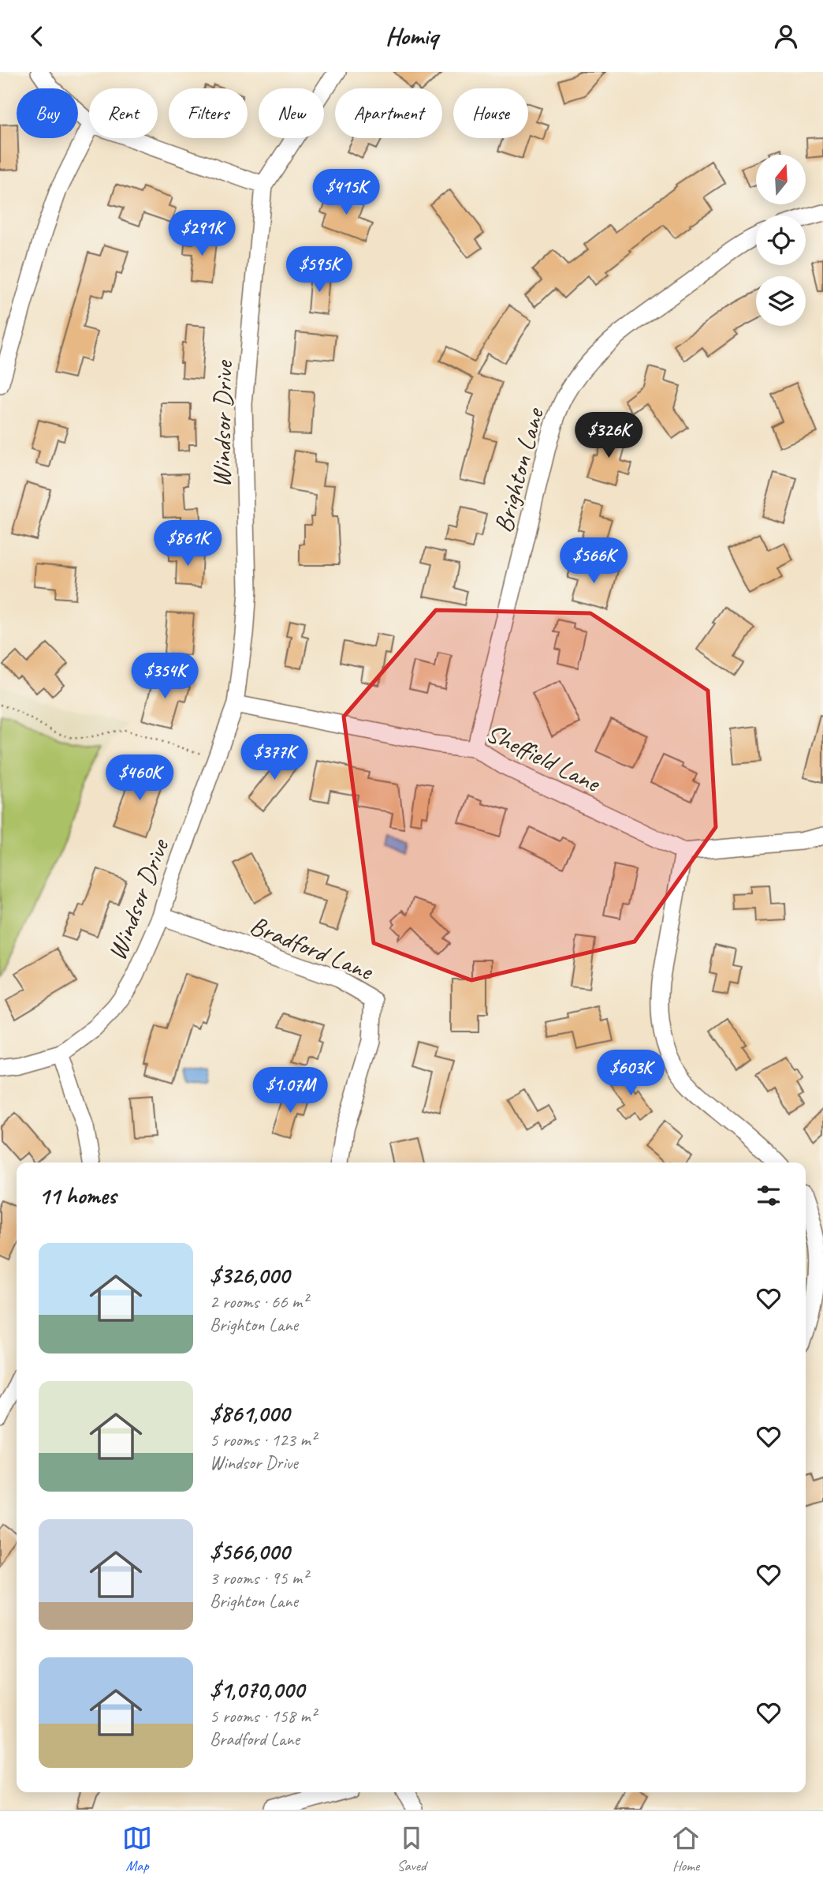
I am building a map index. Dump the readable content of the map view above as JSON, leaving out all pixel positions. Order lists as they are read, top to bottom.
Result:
{
  "streets": {
    "street": [
      "Windsor Drive",
      "Brighton Lane",
      "Sheffield Lane",
      "Bradford Lane"
    ]
  },
  "crossings": [
    ["Windsor Drive", "Sheffield Lane"],
    ["Windsor Drive", "Bradford Lane"],
    ["Brighton Lane", "Sheffield Lane"]
  ],
  "north": "top",
  "page": {
    "header": "Homiq",
    "chip": [
      "Buy",
      "Rent",
      "Filters",
      "New",
      "Apartment",
      "House"
    ],
    "price": [
      "$415K",
      "$291K",
      "$595K",
      "$326K",
      "$861K",
      "$566K",
      "$354K",
      "$377K",
      "$460K",
      "$603K",
      "$1.07M"
    ],
    "heading": "11 homes",
    "list": [
      {
        "name": "$326,000",
        "note": "2 rooms · 66 m² · Brighton Lane"
      },
      {
        "name": "$861,000",
        "note": "5 rooms · 123 m² · Windsor Drive"
      },
      {
        "name": "$566,000",
        "note": "3 rooms · 95 m² · Brighton Lane"
      },
      {
        "name": "$1,070,000",
        "note": "5 rooms · 158 m² · Bradford Lane"
      }
    ],
    "tabs": ["Map", "Saved", "Home"]
  }
}
